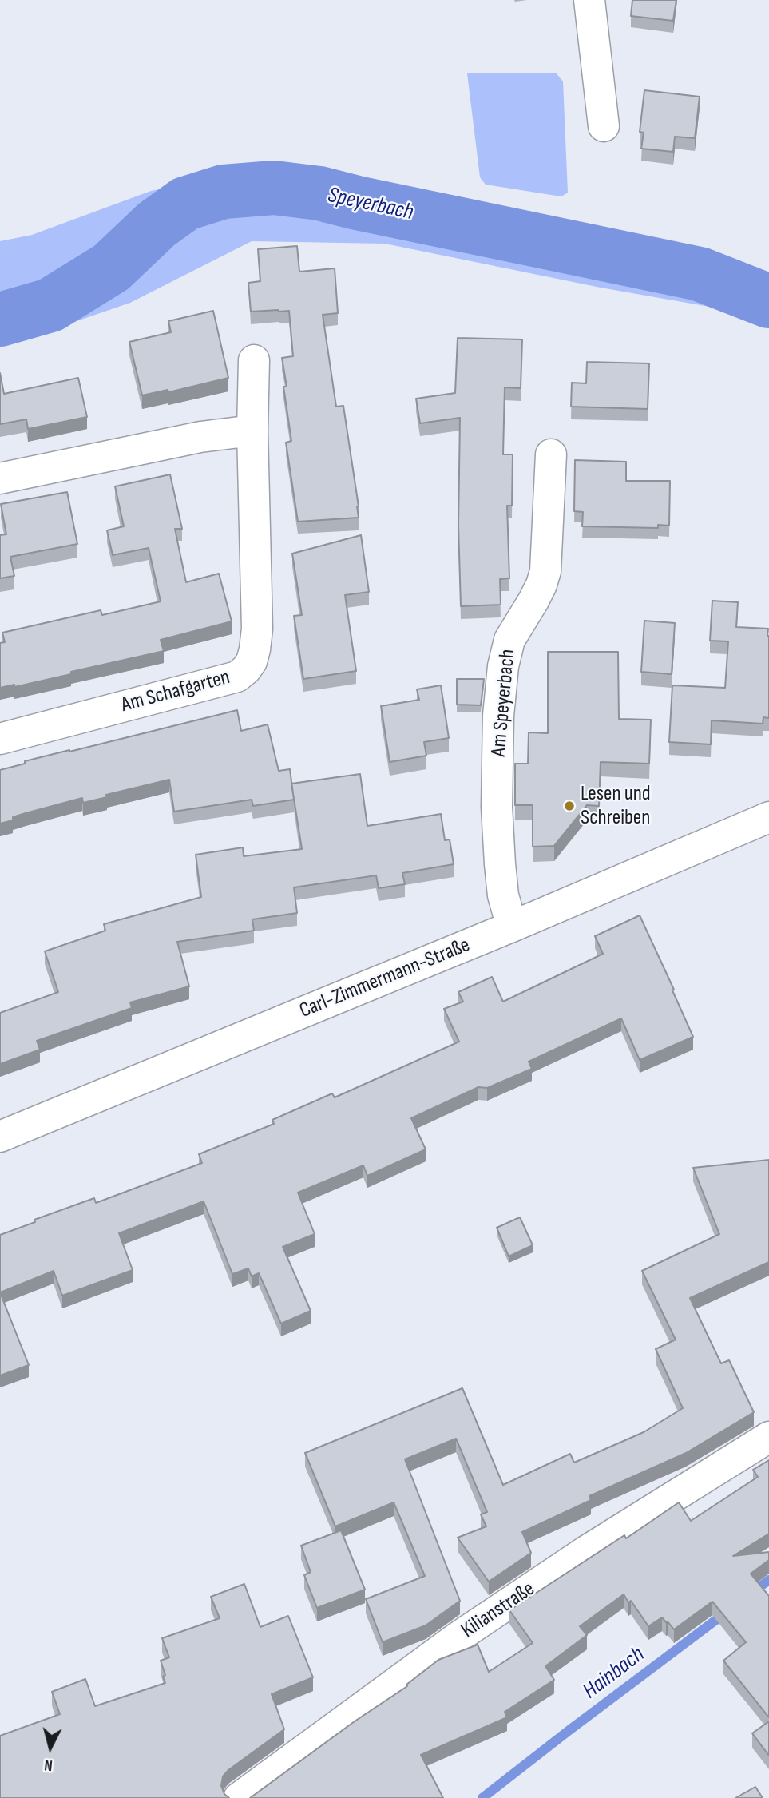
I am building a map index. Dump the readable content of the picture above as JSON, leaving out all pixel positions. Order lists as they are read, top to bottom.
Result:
{
  "streets": {
    "street": [
      "Am Schafgarten",
      "Am Speyerbach",
      "Carl-Zimmermann-Straße",
      "Kilianstraße"
    ]
  },
  "crossings": [
    ["Am Speyerbach", "Carl-Zimmermann-Straße"]
  ],
  "water": ["Speyerbach", "Hainbach"],
  "places": ["Lesen und Schreiben"],
  "north": "bottom"
}
